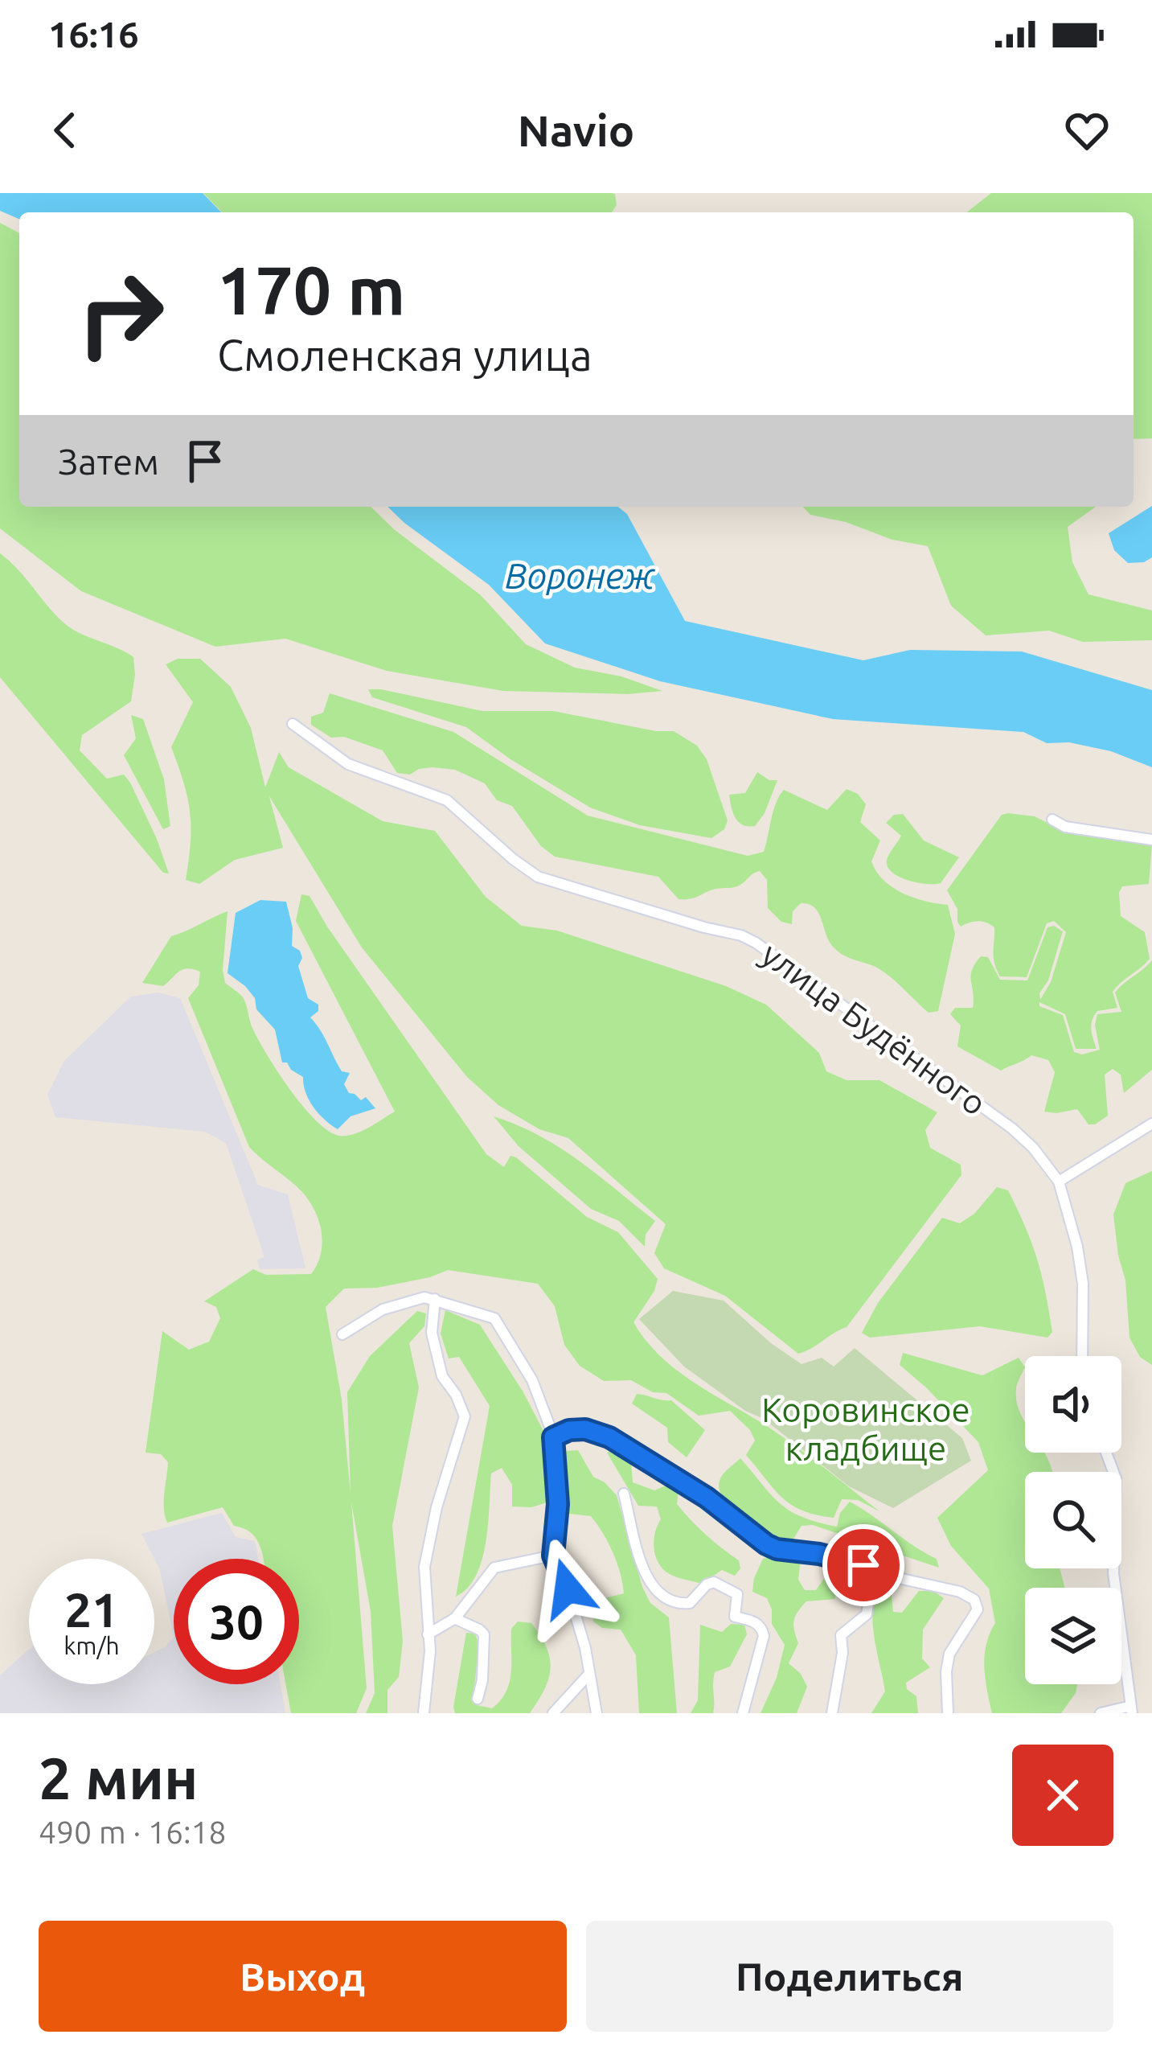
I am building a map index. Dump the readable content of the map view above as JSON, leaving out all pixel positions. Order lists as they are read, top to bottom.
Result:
{
  "streets": {
    "street": ["улица Будённого"]
  },
  "water": ["Воронеж"],
  "parks": ["Коровинское кладбище"],
  "page": {
    "status": "16:16",
    "header": "Navio",
    "turn": ["170 m", "Смоленская улица"],
    "then": "Затем",
    "speed": "21 km/h",
    "limit": "30",
    "heading": ["2 мин", "490 m · 16:18"],
    "buttons": ["Выход", "Поделиться"]
  }
}
